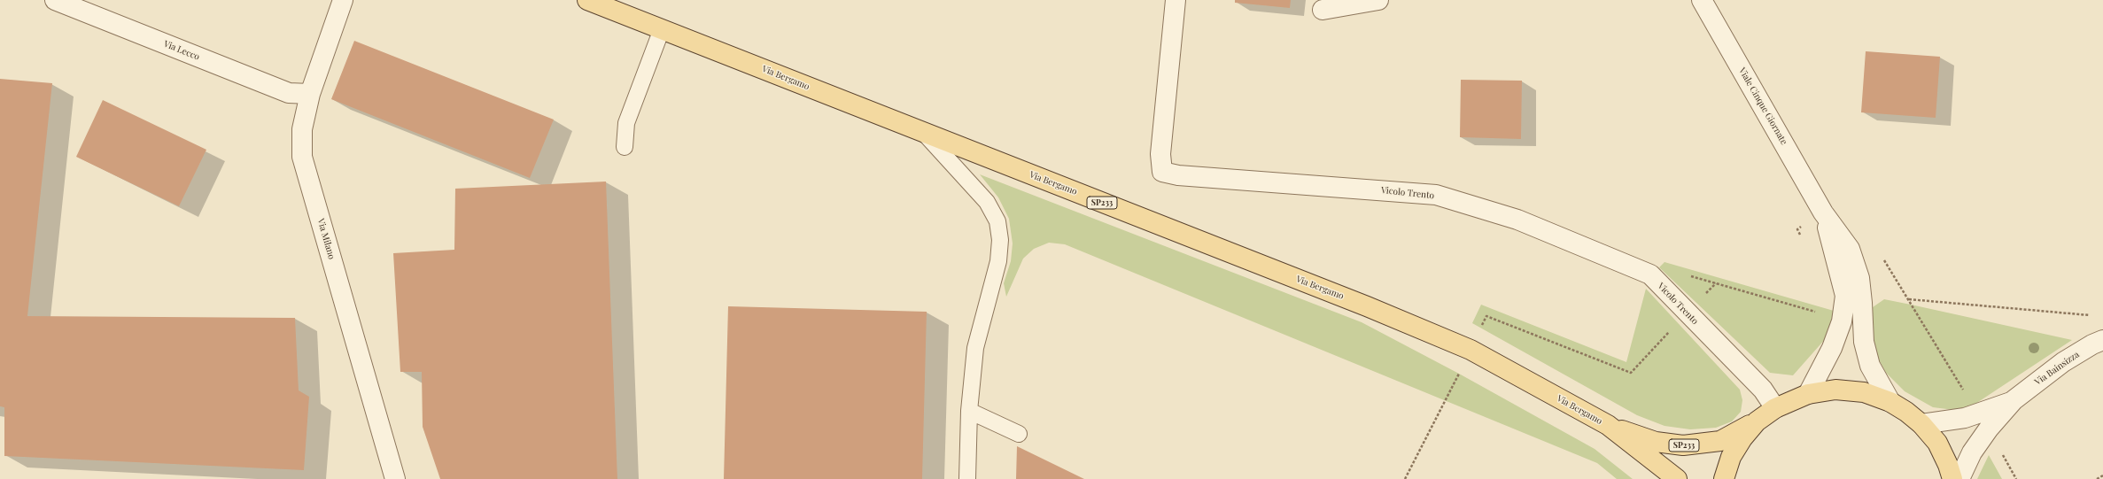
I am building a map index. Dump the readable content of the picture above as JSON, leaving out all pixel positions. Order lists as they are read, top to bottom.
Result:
{
  "streets": {
    "main road": ["Via Bergamo", "SP233"],
    "street": [
      "Via Lecco",
      "Viale Cinque Giornate",
      "Vicolo Trento",
      "Via Milano",
      "Via Bainsizza"
    ]
  },
  "crossings": [
    ["Via Lecco", "Via Milano"],
    ["Via Bergamo", "SP233"],
    ["Viale Cinque Giornate", "SP233"],
    ["Vicolo Trento", "SP233"],
    ["SP233", "Via Bainsizza"]
  ]
}
